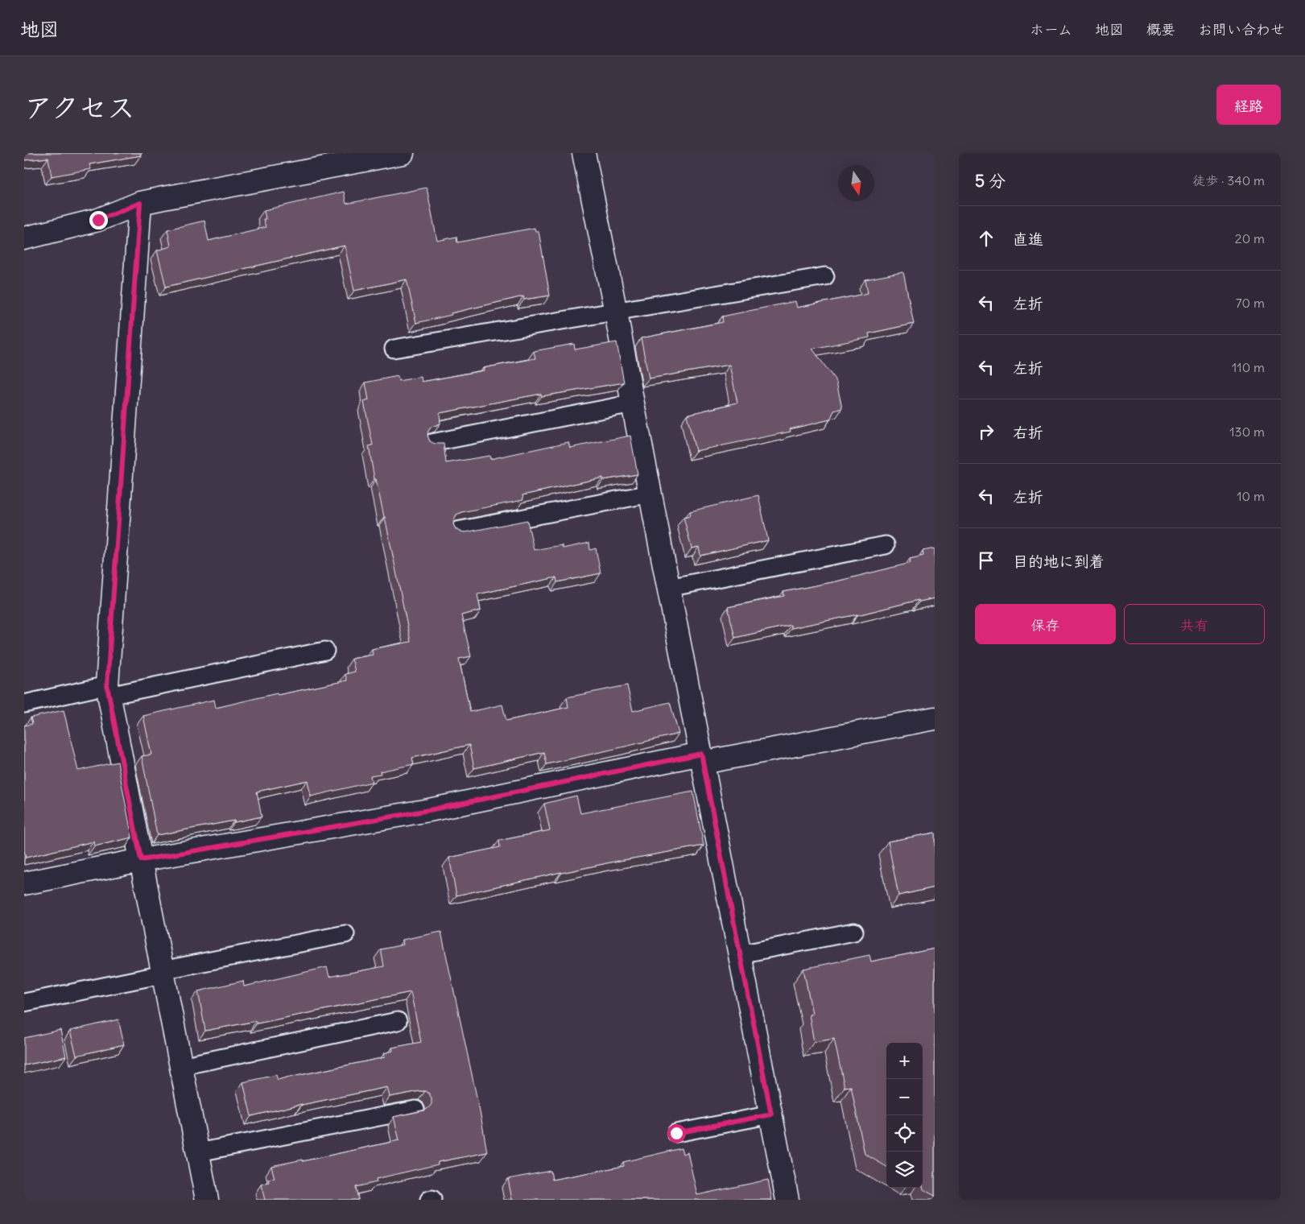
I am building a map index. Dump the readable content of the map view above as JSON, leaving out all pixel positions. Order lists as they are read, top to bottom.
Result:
{
  "north": "bottom",
  "page": {
    "header": "地図",
    "nav": [
      "ホーム",
      "地図",
      "概要",
      "お問い合わせ"
    ],
    "title": "アクセス",
    "buttons": [
      "経路",
      ["保存", "共有"]
    ],
    "heading": ["5 分", "徒歩 · 340 m"],
    "list": [
      ["直進", "20 m"],
      ["左折", "70 m"],
      ["左折", "110 m"],
      ["右折", "130 m"],
      ["左折", "10 m"],
      "目的地に到着"
    ],
    "map_buttons": ["+", "−"]
  }
}
